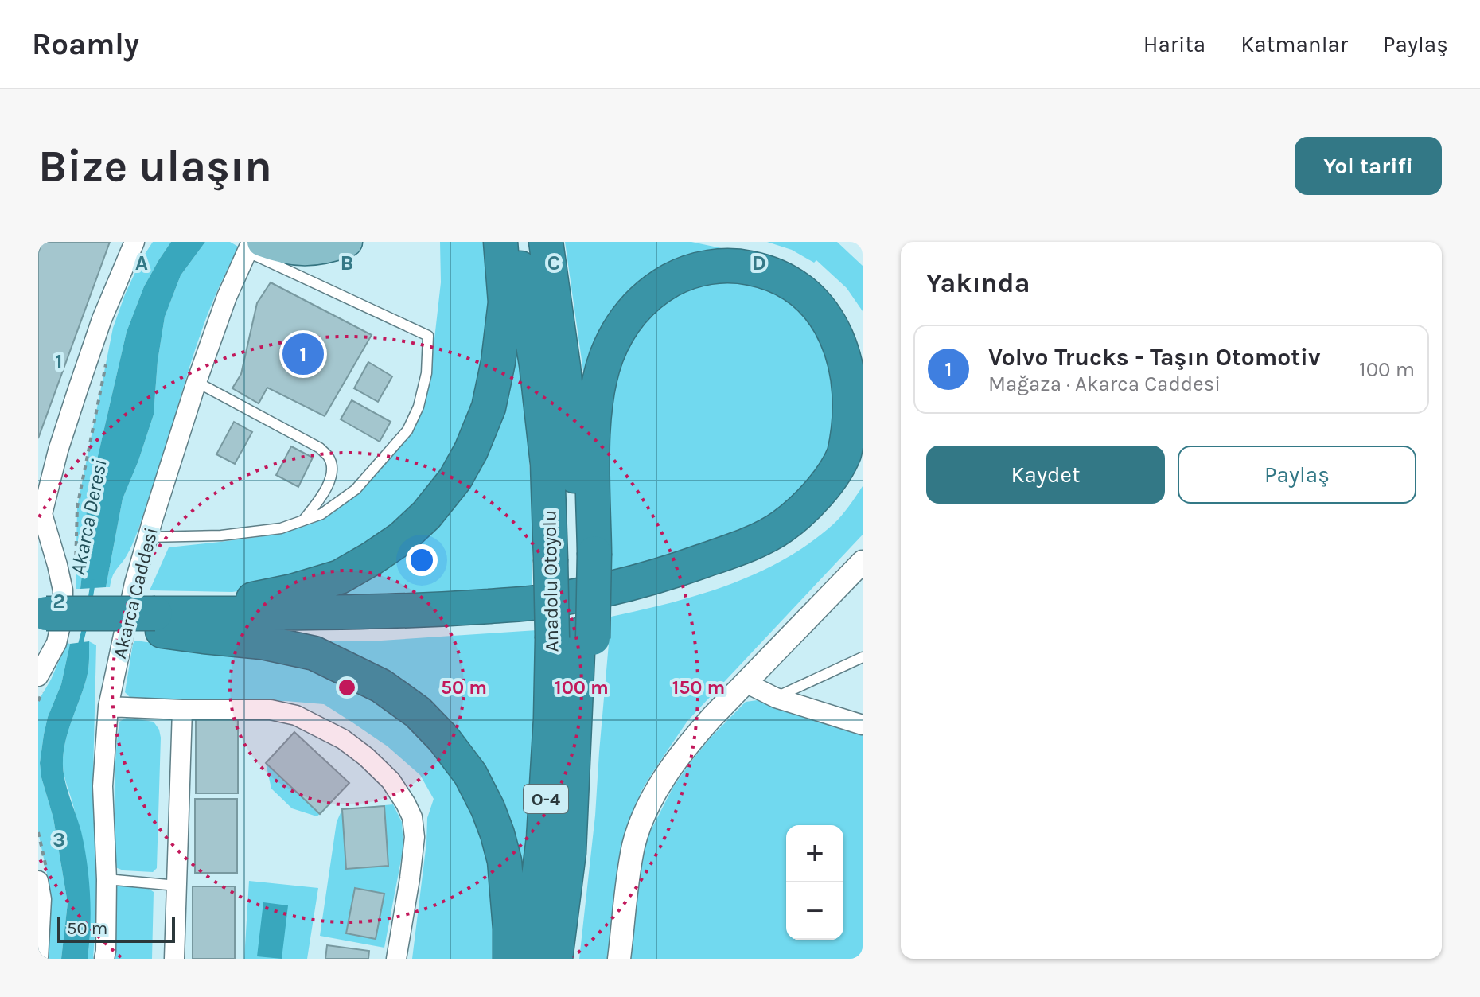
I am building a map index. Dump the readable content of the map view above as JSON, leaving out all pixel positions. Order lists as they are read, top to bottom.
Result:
{
  "streets": {
    "highway": ["Anadolu Otoyolu", "O-4"],
    "street": ["Akarca Caddesi"]
  },
  "water": ["Akarca Deresi"],
  "scale_bar": "50 m",
  "page": {
    "header": "Roamly",
    "nav": ["Harita", "Katmanlar", "Paylaş"],
    "buttons": [
      "Yol tarifi",
      ["Kaydet", "Paylaş"]
    ],
    "title": "Bize ulaşın",
    "heading": "Yakında",
    "list": [
      {
        "mark": "1",
        "name": "Volvo Trucks - Taşın Otomotiv",
        "note": "Mağaza · Akarca Caddesi",
        "value": "100 m"
      }
    ],
    "pins": "1",
    "map_buttons": ["+", "−"],
    "scale": "50 m"
  },
  "grid": {
    "columns": [
      "A",
      "B",
      "C",
      "D"
    ],
    "rows": ["1", "2", "3"]
  },
  "rings": ["50 m", "100 m", "150 m"]
}
